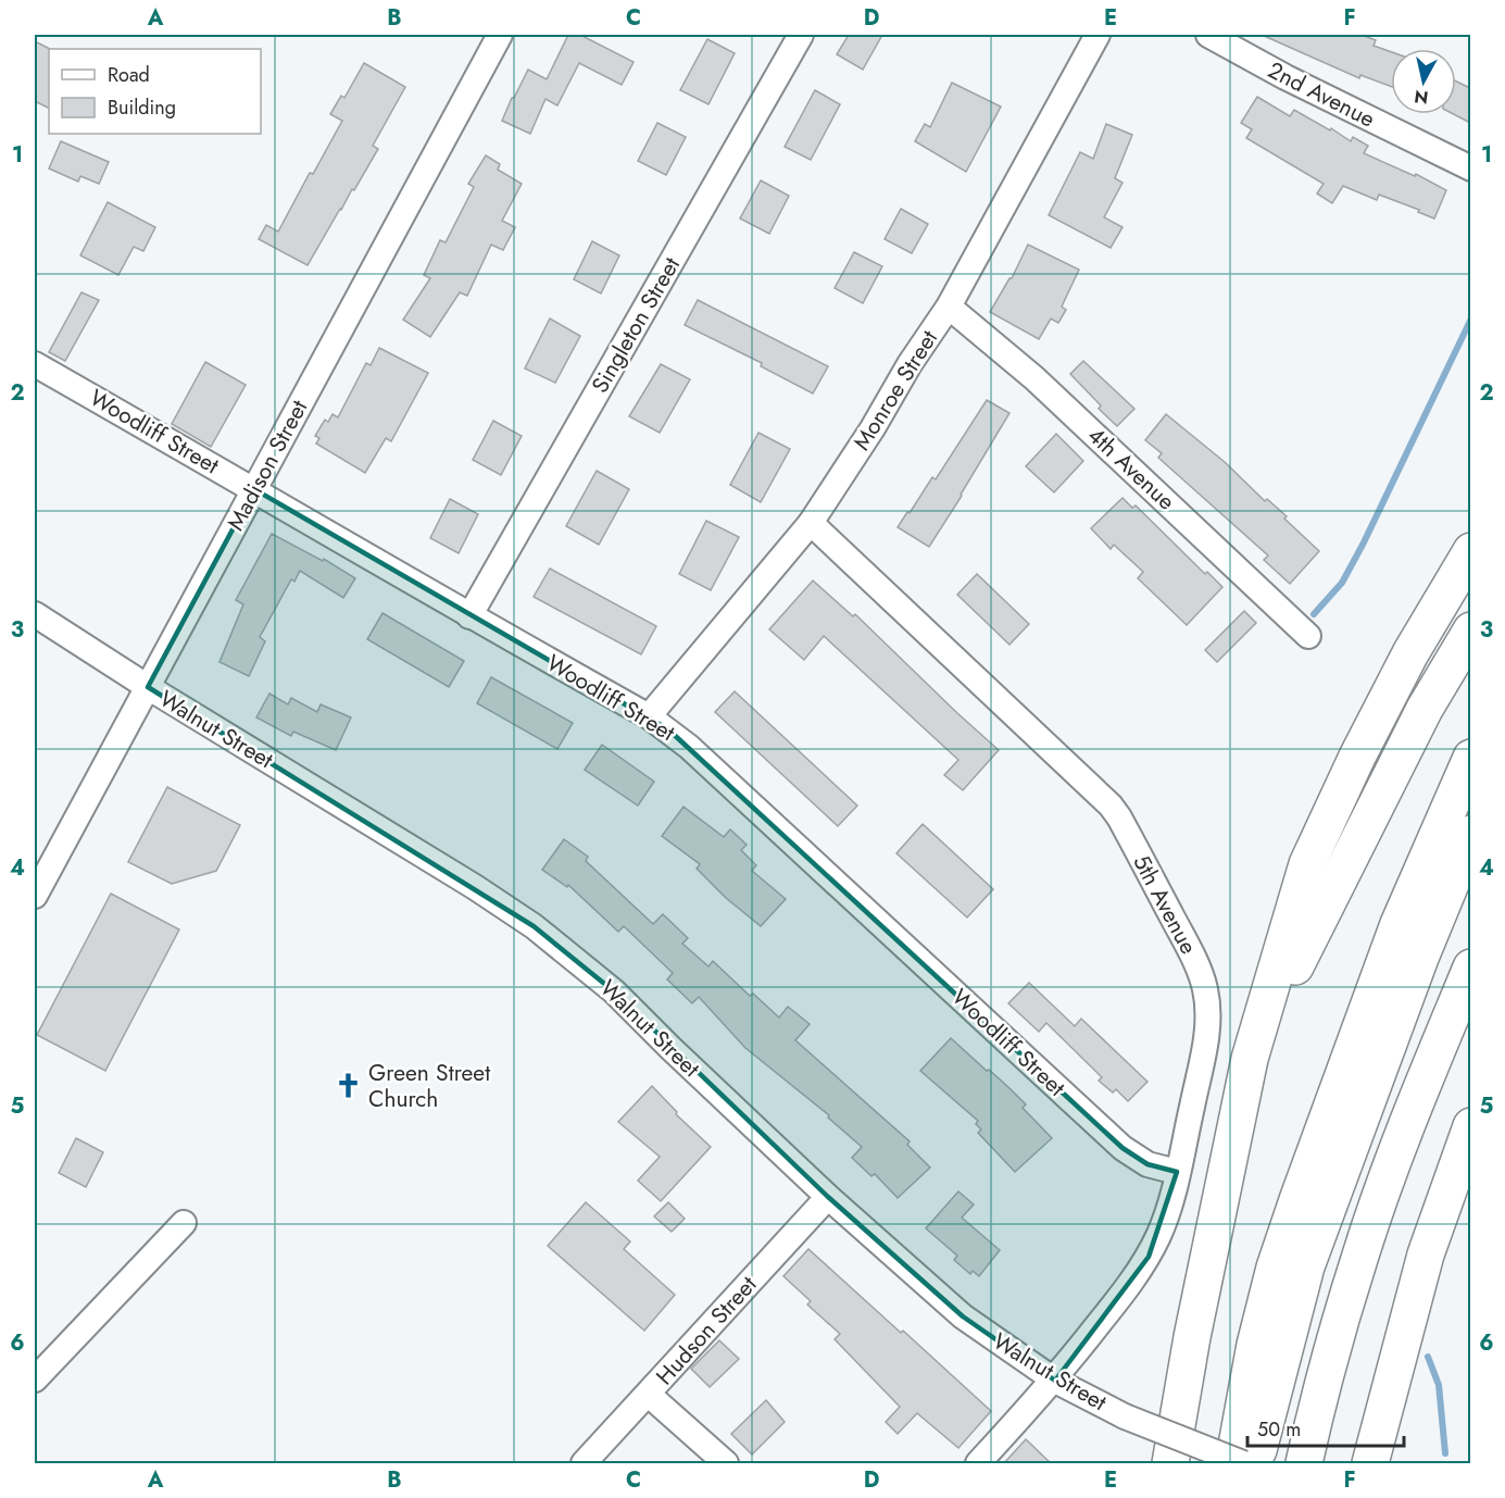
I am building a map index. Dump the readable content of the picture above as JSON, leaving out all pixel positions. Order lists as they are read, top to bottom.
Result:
{
  "streets": {
    "street": [
      "2nd Avenue",
      "Singleton Street",
      "Monroe Street",
      "Woodliff Street",
      "Madison Street",
      "4th Avenue",
      "Walnut Street",
      "5th Avenue",
      "Hudson Street"
    ]
  },
  "crossings": [
    ["Singleton Street", "Woodliff Street"],
    ["Monroe Street", "Woodliff Street"],
    ["Monroe Street", "4th Avenue"],
    ["Monroe Street", "5th Avenue"],
    ["Woodliff Street", "Madison Street"],
    ["Woodliff Street", "5th Avenue"],
    ["Madison Street", "Walnut Street"],
    ["Walnut Street", "5th Avenue"],
    ["Walnut Street", "Hudson Street"]
  ],
  "places": {
    "church": ["Green Street Church"]
  },
  "legend": ["Road", "Building"],
  "scale_bar": "50 m",
  "north": "bottom",
  "grid": {
    "columns": [
      "A",
      "B",
      "C",
      "D",
      "E",
      "F"
    ],
    "rows": [
      "1",
      "2",
      "3",
      "4",
      "5",
      "6"
    ]
  }
}
